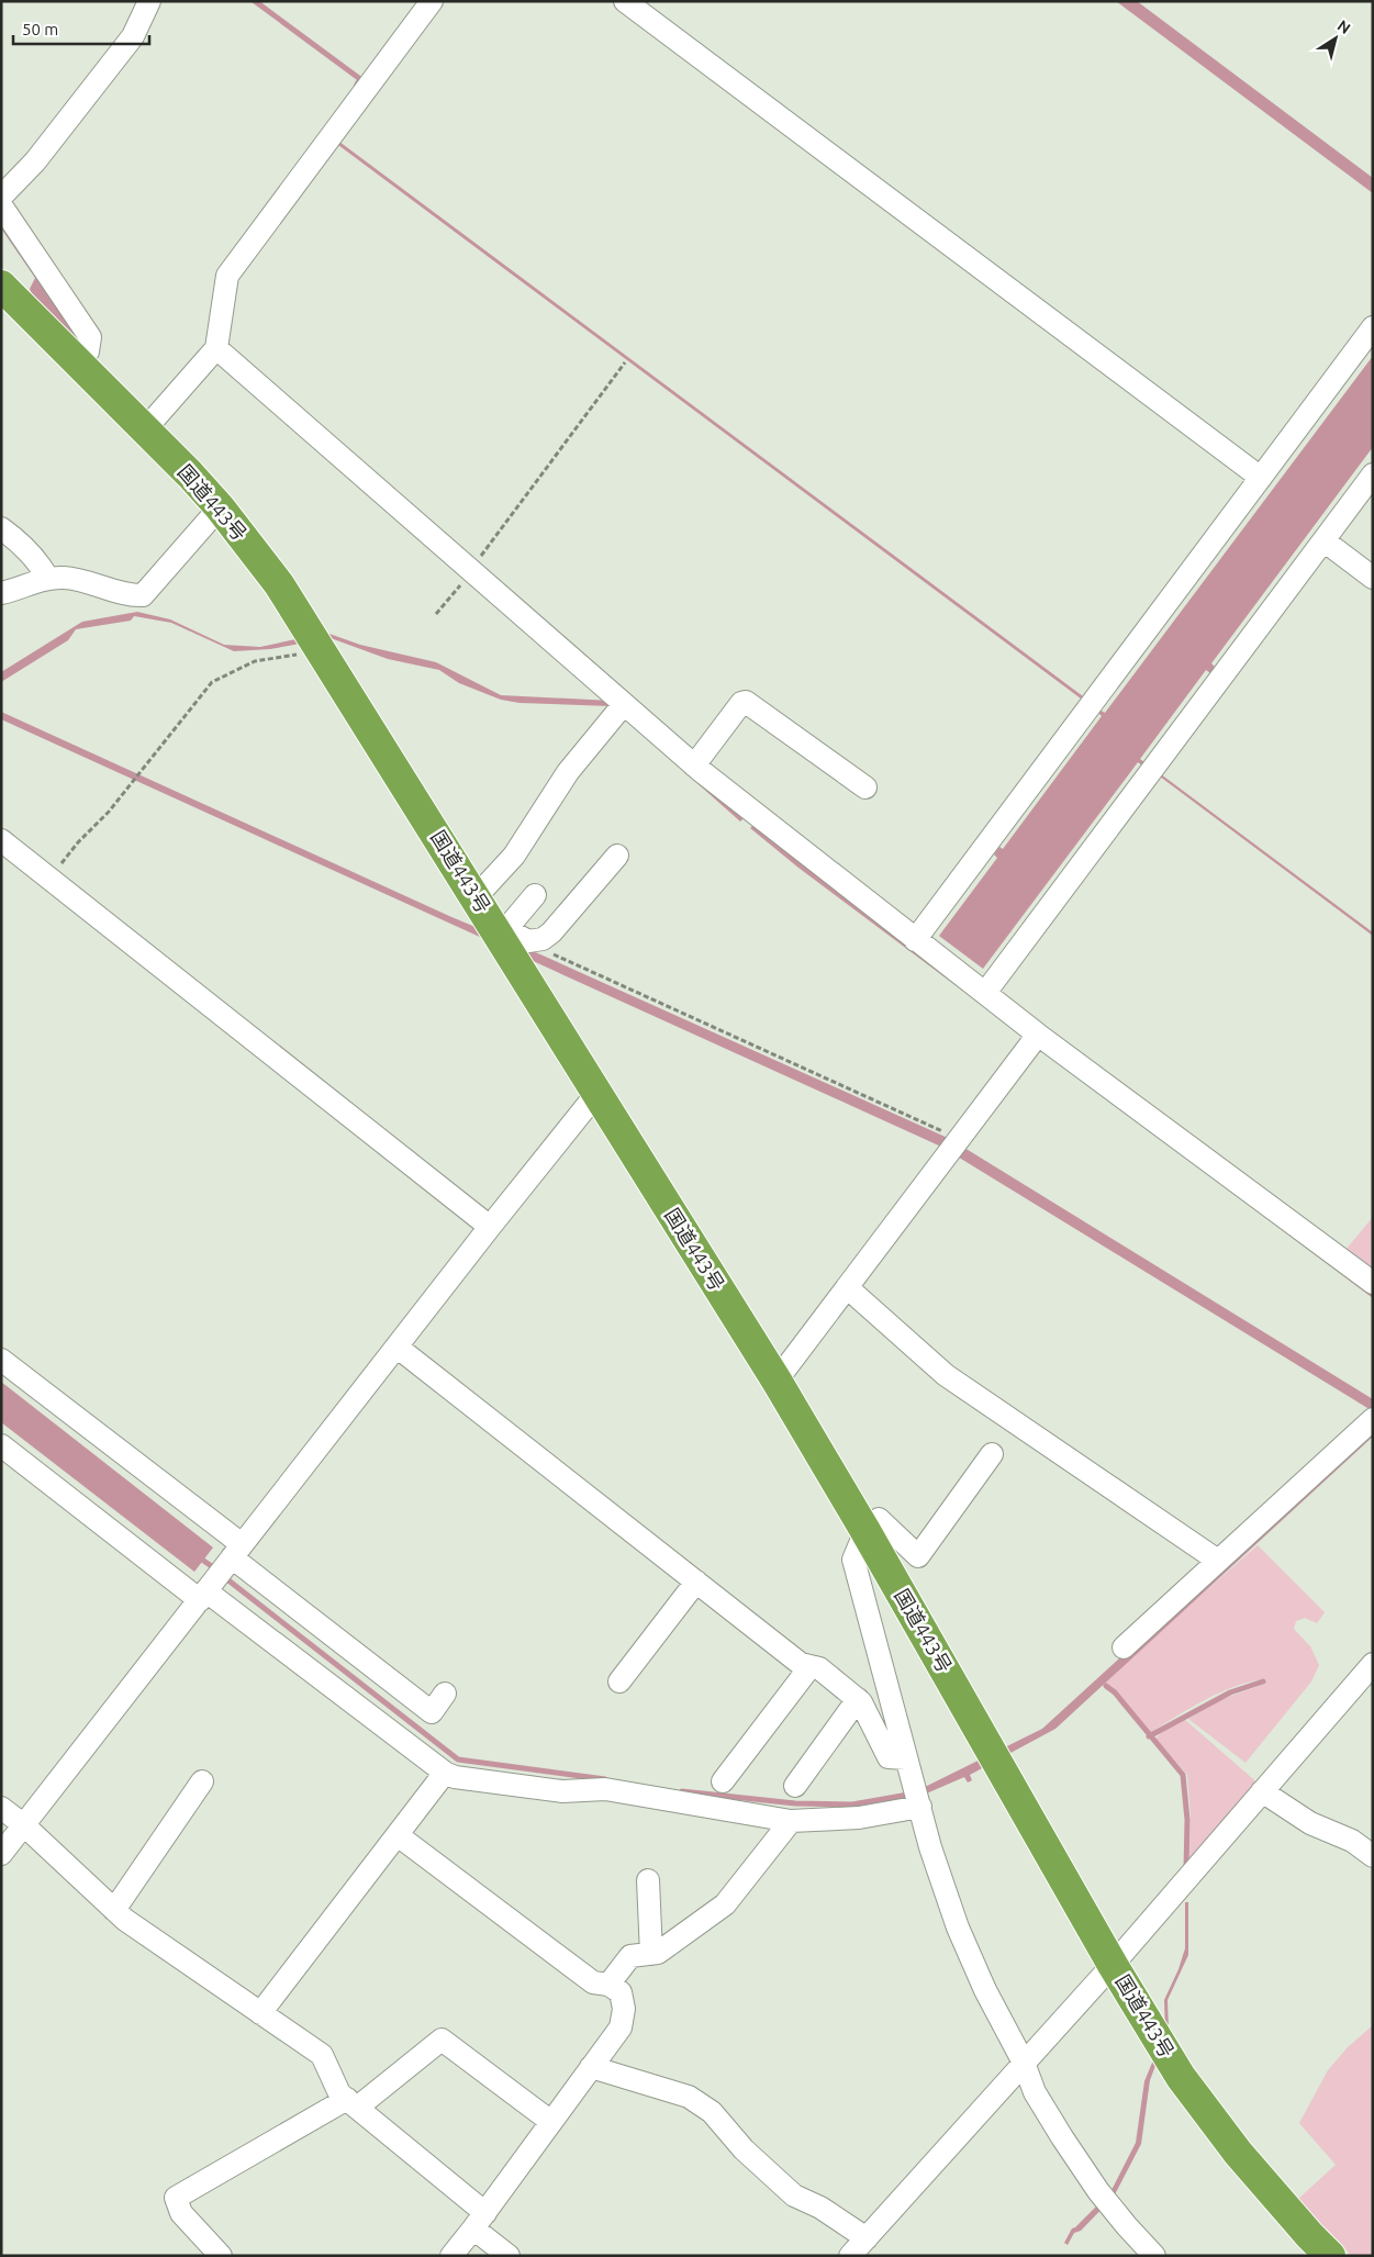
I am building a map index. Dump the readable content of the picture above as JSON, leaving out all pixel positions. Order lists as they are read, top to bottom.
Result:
{
  "streets": {
    "highway": ["国道443号"]
  },
  "scale_bar": "50 m",
  "north": "top right"
}
